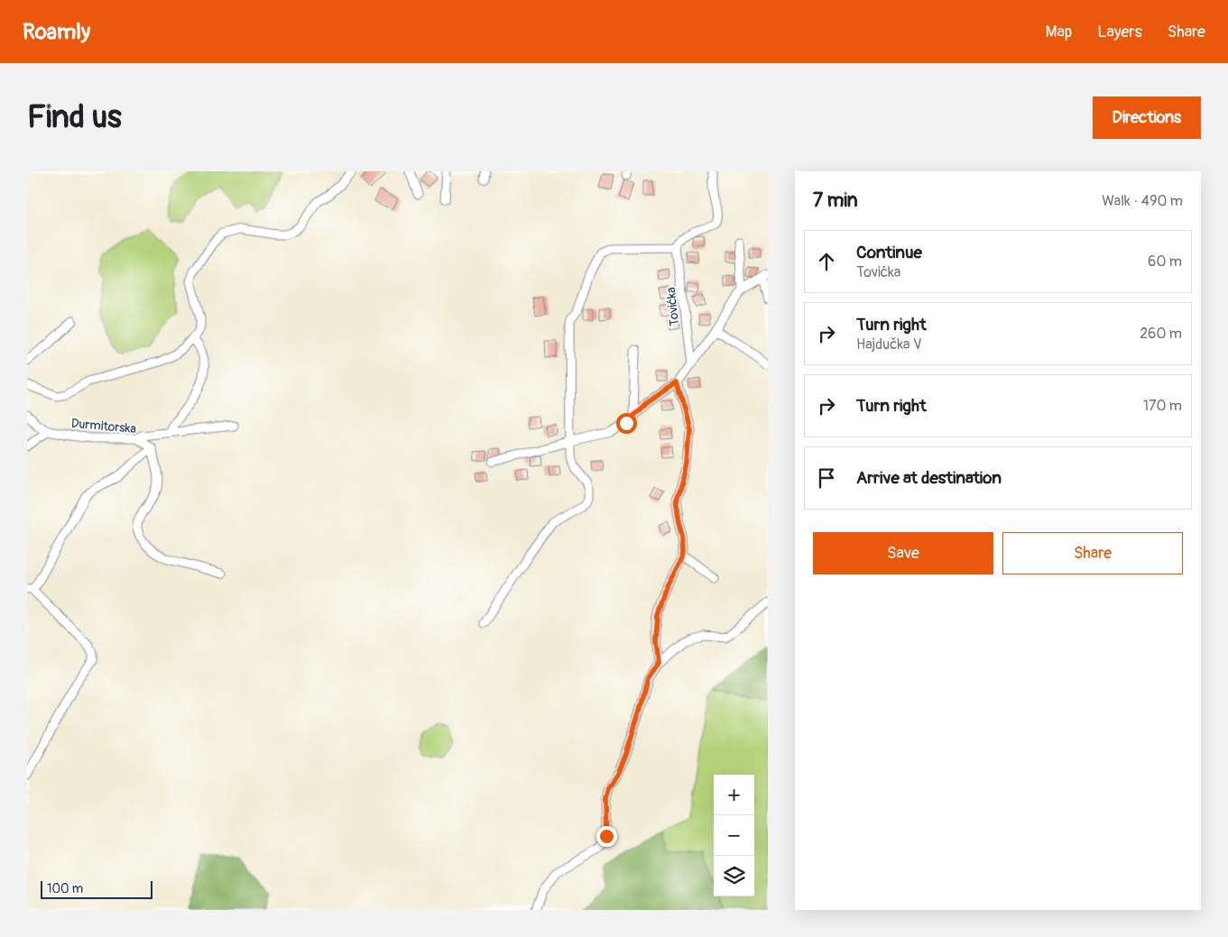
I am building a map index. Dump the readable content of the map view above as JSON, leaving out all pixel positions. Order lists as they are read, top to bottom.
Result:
{
  "streets": {
    "street": ["Tovićka", "Durmitorska"]
  },
  "scale_bar": "100 m",
  "page": {
    "header": "Roamly",
    "nav": ["Map", "Layers", "Share"],
    "buttons": [
      "Directions",
      ["Save", "Share"]
    ],
    "title": "Find us",
    "heading": ["7 min", "Walk · 490 m"],
    "list": [
      ["Continue", "Tovićka", "60 m"],
      ["Turn right", "Hajdučka V", "260 m"],
      ["Turn right", "170 m"],
      "Arrive at destination"
    ],
    "map_buttons": ["+", "−"],
    "scale": "100 m"
  }
}
